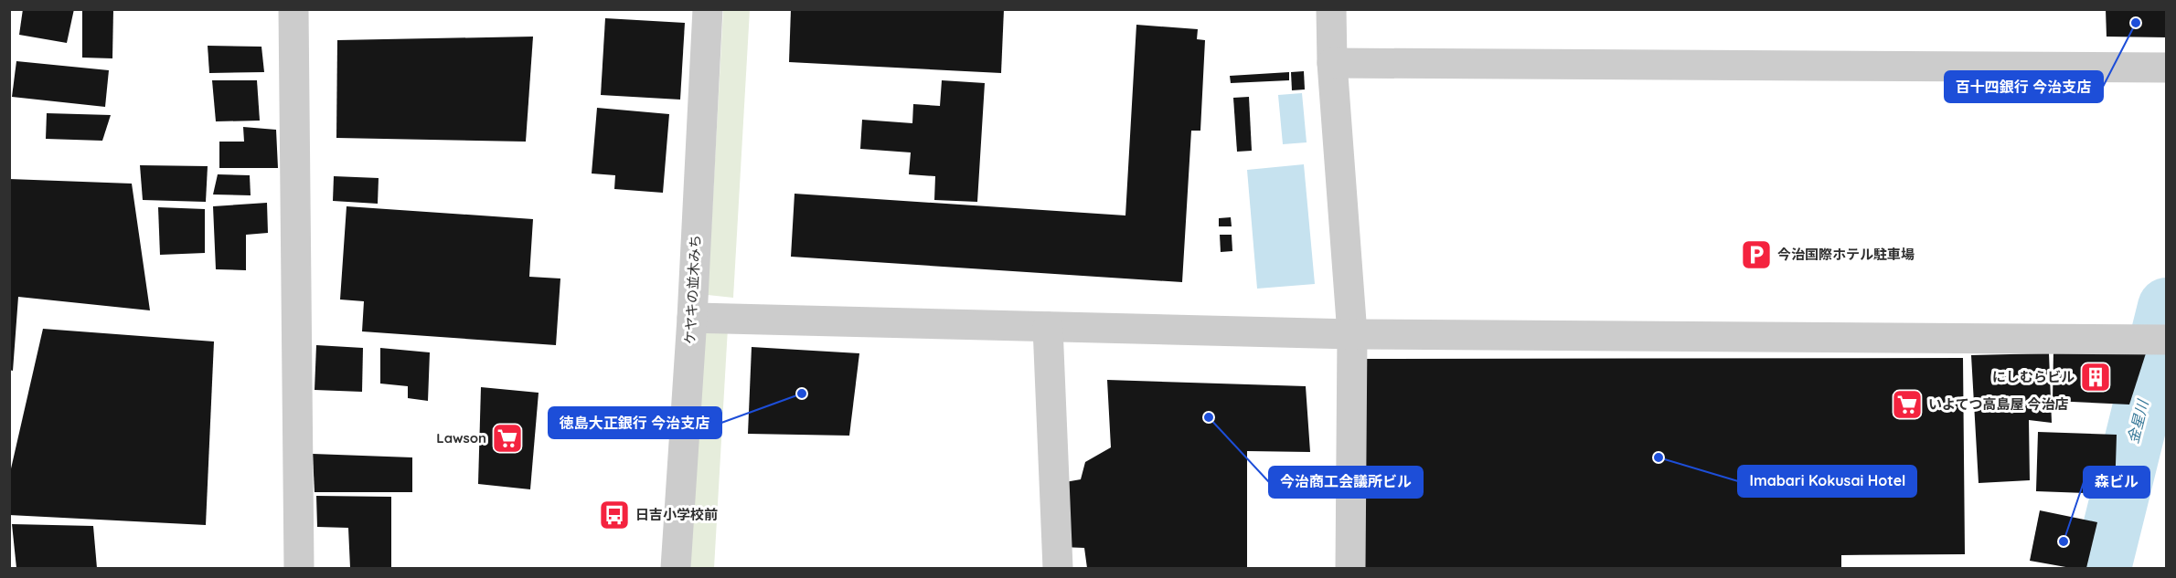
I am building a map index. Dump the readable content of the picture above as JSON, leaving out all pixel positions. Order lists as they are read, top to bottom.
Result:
{
  "streets": {
    "street": ["ケヤキの並木みち"]
  },
  "water": ["金星川"],
  "places": {
    "other": [
      "百十四銀行 今治支店",
      "徳島大正銀行 今治支店",
      "今治商工会議所ビル",
      "Imabari Kokusai Hotel",
      "森ビル"
    ],
    "parking": ["今治国際ホテル駐車場"],
    "building": ["にしむらビル"],
    "supermarket": ["いよてつ高島屋 今治店", "Lawson"],
    "bus stop": ["日吉小学校前"]
  }
}
